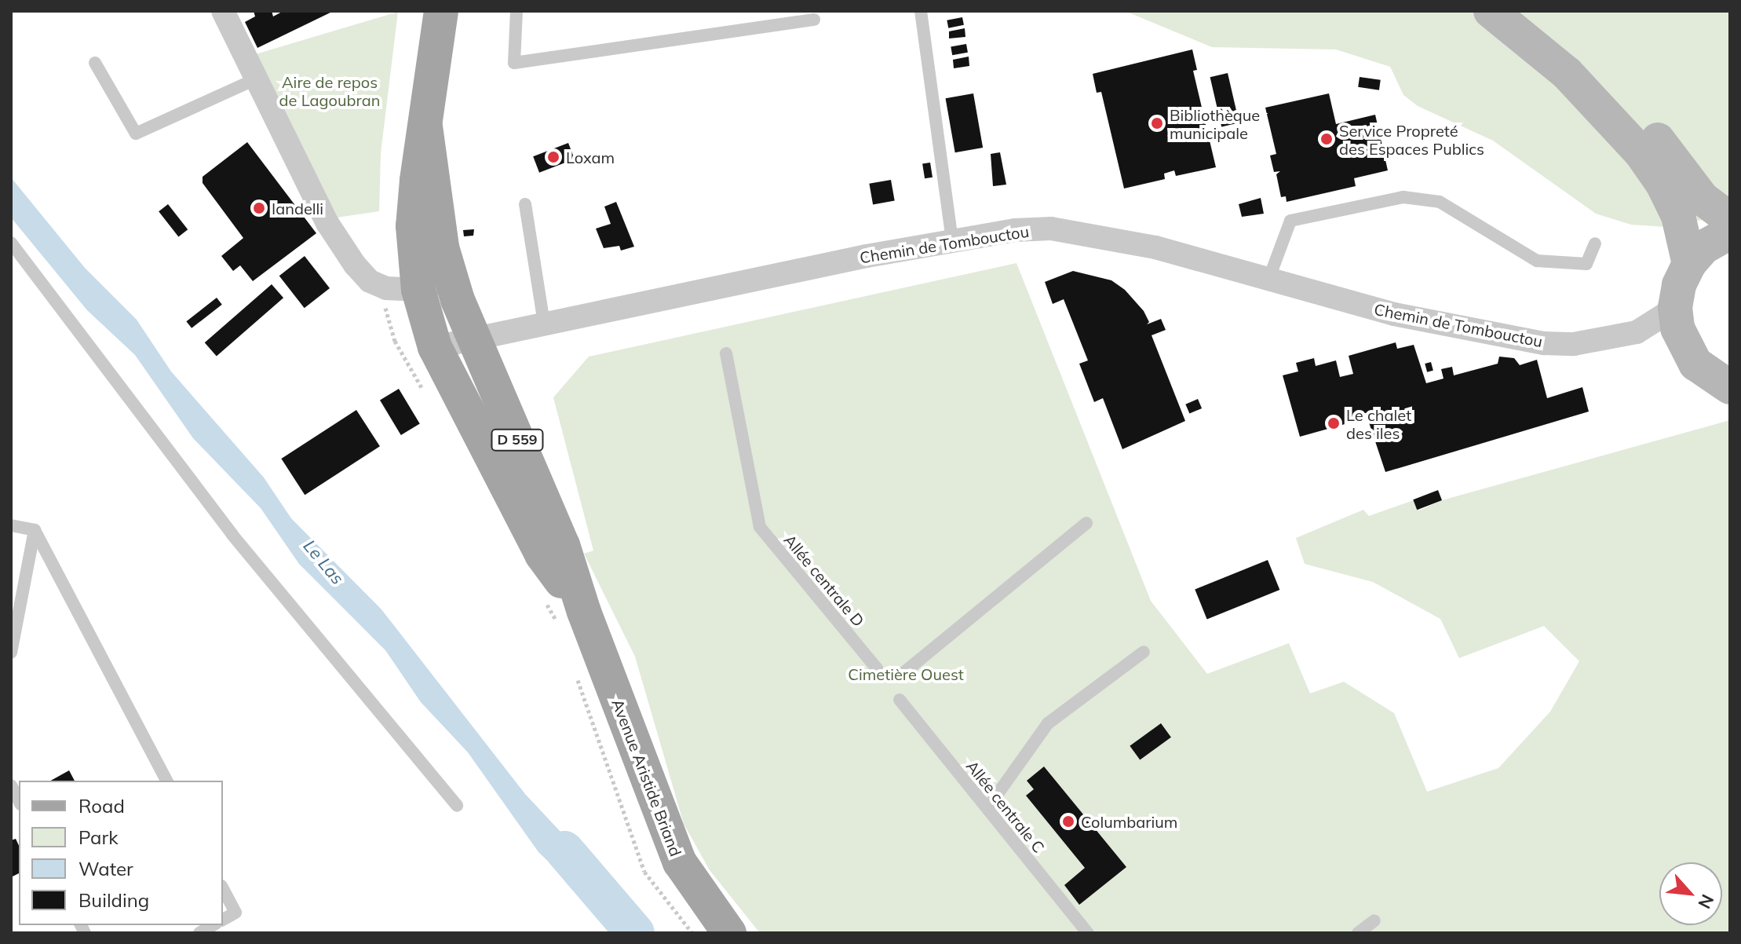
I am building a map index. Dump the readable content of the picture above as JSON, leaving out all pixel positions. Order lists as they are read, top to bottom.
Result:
{
  "streets": {
    "main road": ["D 559", "Avenue Aristide Briand"],
    "street": ["Chemin de Tombouctou"],
    "lane": ["Allée centrale D", "Allée centrale C"]
  },
  "crossings": [
    ["Chemin de Tombouctou", "Avenue Aristide Briand"],
    ["D 559", "Avenue Aristide Briand"]
  ],
  "water": ["Le Las"],
  "parks": ["Aire de repos de Lagoubran", "Cimetière Ouest"],
  "places": [
    "Bibliothèque municipale",
    "Service Propreté des Espaces Publics",
    "Loxam",
    "Iandelli",
    "Le chalet des iles",
    "Columbarium"
  ],
  "legend": [
    "Road",
    "Park",
    "Water",
    "Building"
  ],
  "north": "bottom right"
}
